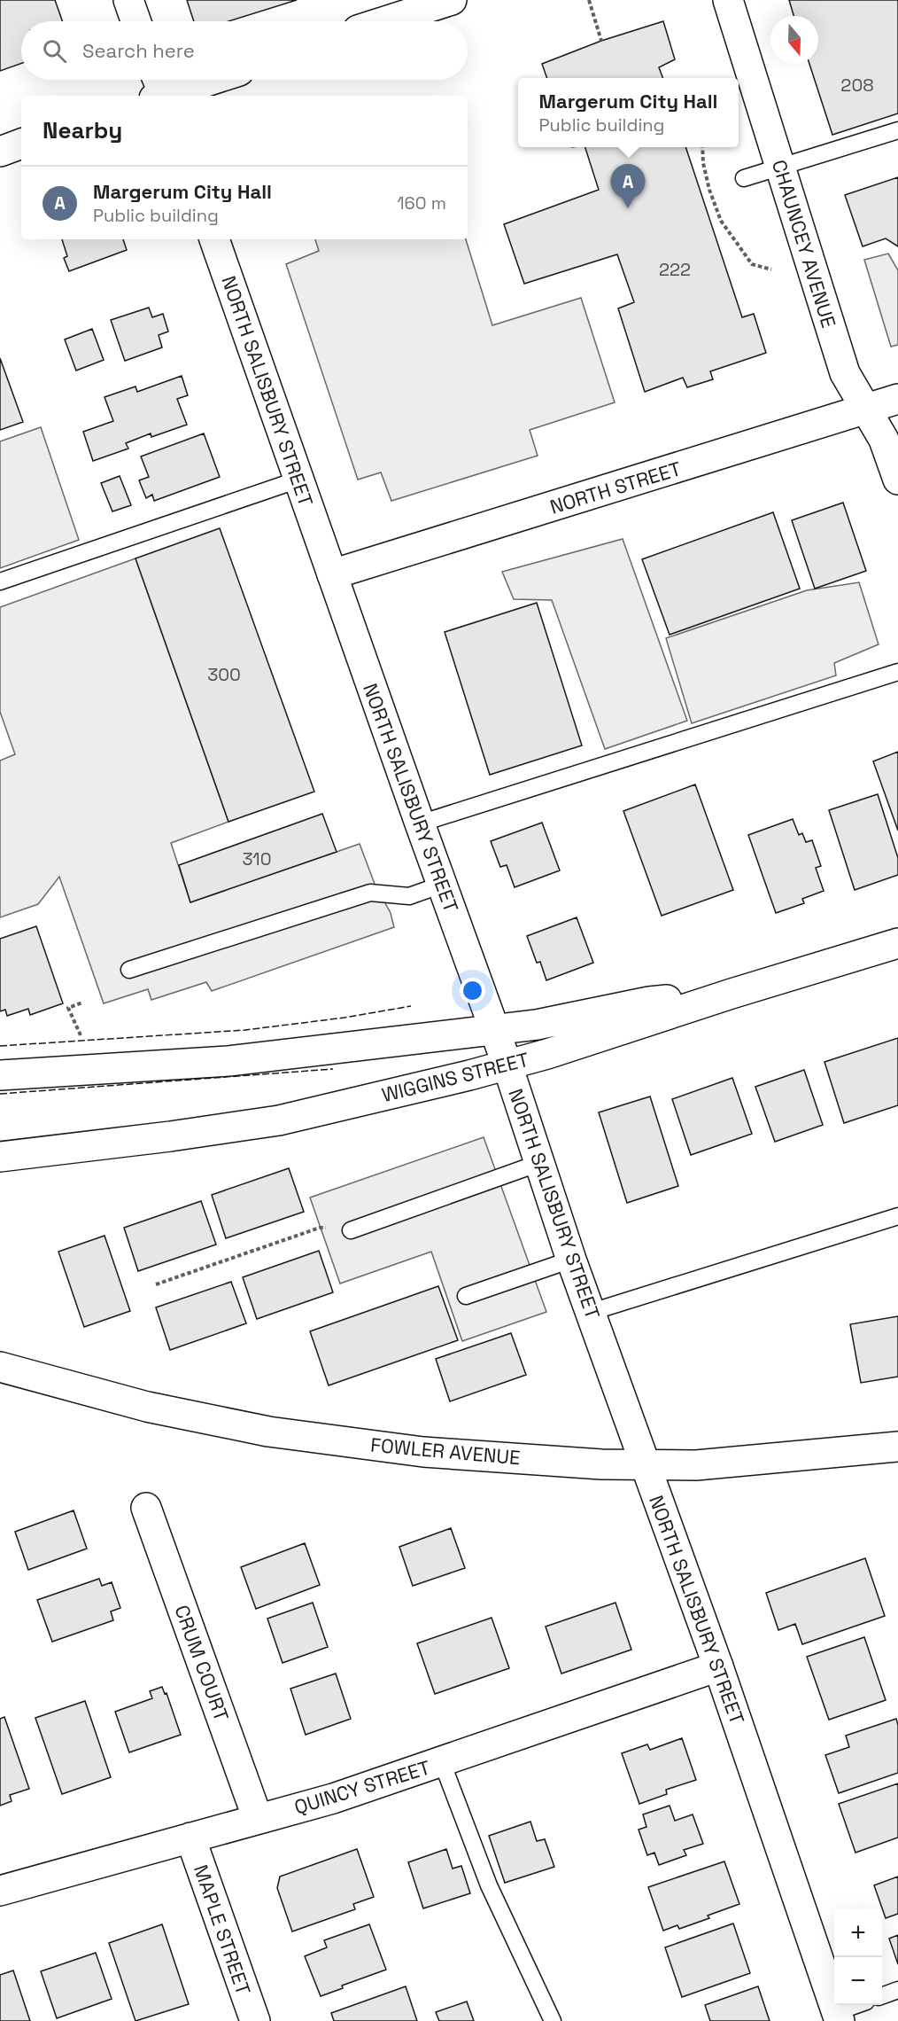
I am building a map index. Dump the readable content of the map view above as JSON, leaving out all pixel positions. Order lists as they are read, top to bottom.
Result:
{
  "streets": {
    "street": [
      "CHAUNCEY AVENUE",
      "NORTH SALISBURY STREET",
      "NORTH STREET",
      "WIGGINS STREET",
      "FOWLER AVENUE",
      "CRUM COURT",
      "QUINCY STREET",
      "MAPLE STREET"
    ]
  },
  "crossings": [
    ["CHAUNCEY AVENUE", "NORTH STREET"],
    ["NORTH SALISBURY STREET", "NORTH STREET"],
    ["NORTH SALISBURY STREET", "WIGGINS STREET"],
    ["NORTH SALISBURY STREET", "FOWLER AVENUE"],
    ["NORTH SALISBURY STREET", "QUINCY STREET"],
    ["CRUM COURT", "QUINCY STREET"],
    ["QUINCY STREET", "MAPLE STREET"]
  ],
  "house_numbers": [
    "208",
    "222",
    "300",
    "310"
  ],
  "north": "bottom",
  "page": {
    "search": "Search here",
    "popup": ["Margerum City Hall", "Public building"],
    "heading": "Nearby",
    "pins": "A",
    "list": [
      {
        "mark": "A",
        "name": "Margerum City Hall",
        "note": "Public building",
        "value": "160 m"
      }
    ],
    "map_buttons": ["+", "−"]
  }
}
